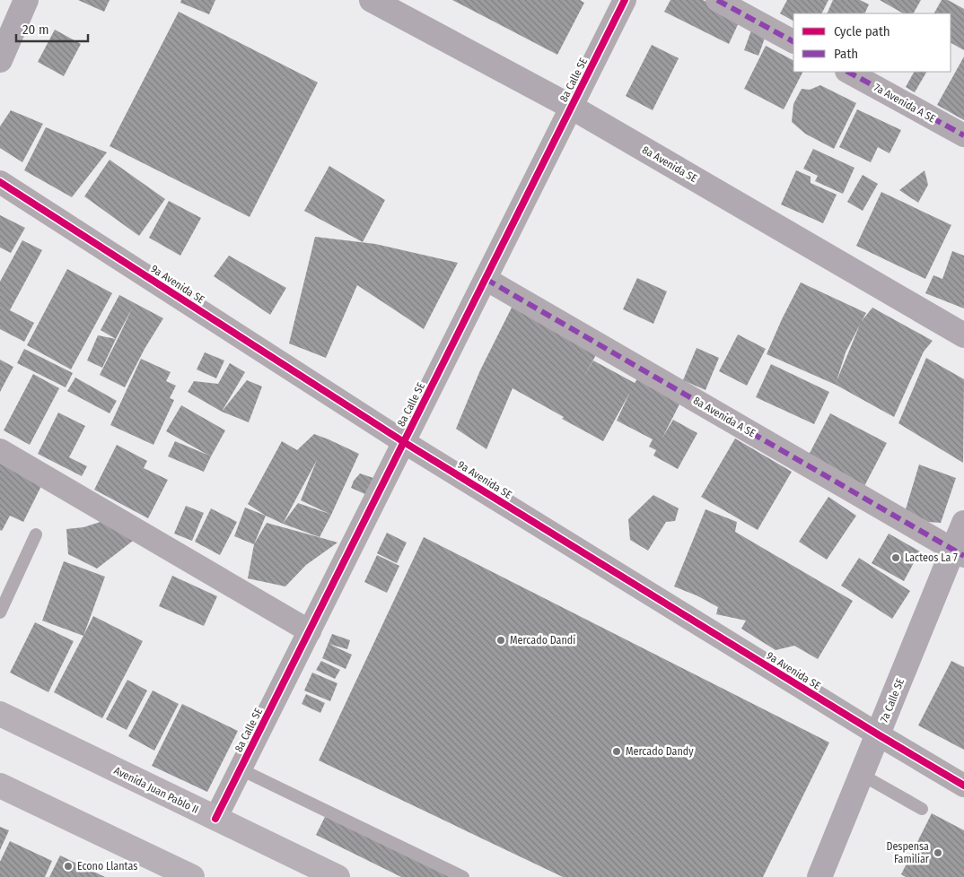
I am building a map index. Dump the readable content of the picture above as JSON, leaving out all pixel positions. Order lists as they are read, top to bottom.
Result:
{
  "streets": {
    "highway": ["Avenida Juan Pablo II"],
    "street": [
      "8a Calle SE",
      "7a Avenida A SE",
      "8a Avenida SE",
      "9a Avenida SE",
      "8a Avenida A SE",
      "7a Calle SE"
    ]
  },
  "crossings": [
    ["8a Calle SE", "8a Avenida SE"],
    ["8a Calle SE", "9a Avenida SE"],
    ["8a Calle SE", "8a Avenida A SE"],
    ["8a Calle SE", "Avenida Juan Pablo II"],
    ["9a Avenida SE", "7a Calle SE"],
    ["8a Avenida A SE", "7a Calle SE"]
  ],
  "places": [
    "Lacteos La 7",
    "Mercado Dandi",
    "Mercado Dandy",
    "Despensa Familiar",
    "Econo Llantas"
  ],
  "legend": ["Cycle path", "Path"],
  "scale_bar": "20 m"
}
